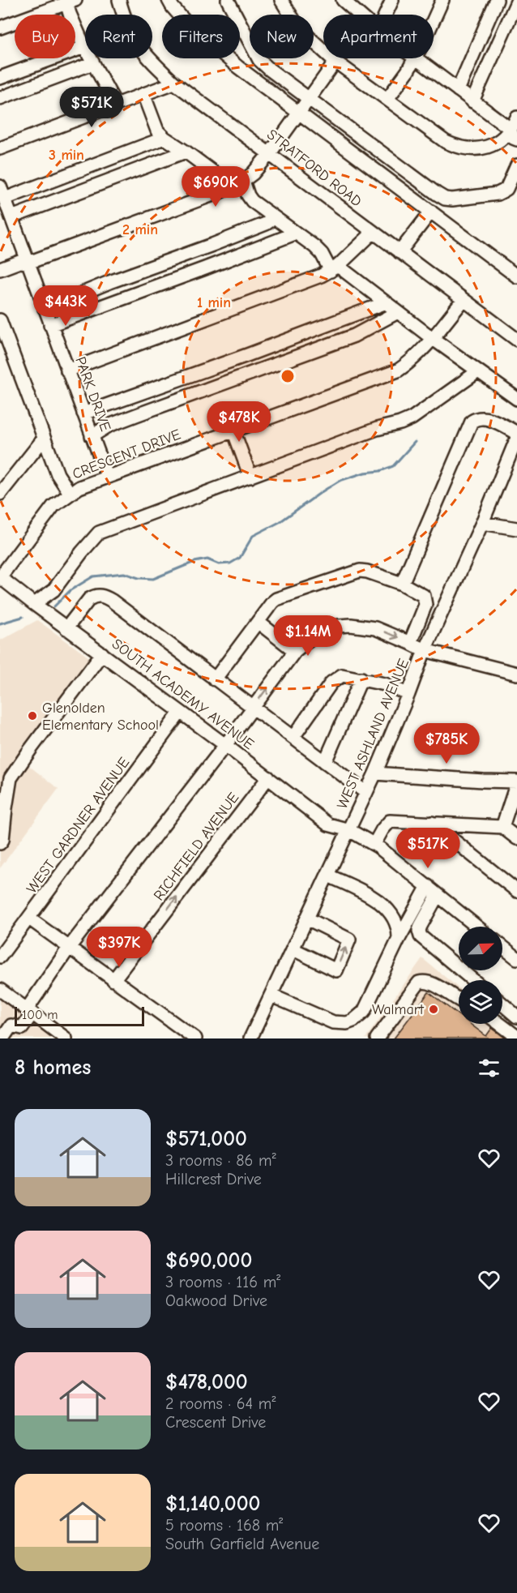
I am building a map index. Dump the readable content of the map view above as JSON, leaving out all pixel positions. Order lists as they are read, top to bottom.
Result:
{
  "streets": {
    "street": [
      "STRATFORD ROAD",
      "PARK DRIVE",
      "CRESCENT DRIVE",
      "SOUTH ACADEMY AVENUE",
      "WEST ASHLAND AVENUE",
      "WEST GARDNER AVENUE",
      "RICHFIELD AVENUE"
    ]
  },
  "crossings": [
    ["STRATFORD ROAD", "CRESCENT DRIVE"],
    ["PARK DRIVE", "CRESCENT DRIVE"],
    ["CRESCENT DRIVE", "SOUTH ACADEMY AVENUE"],
    ["SOUTH ACADEMY AVENUE", "WEST ASHLAND AVENUE"],
    ["SOUTH ACADEMY AVENUE", "WEST GARDNER AVENUE"],
    ["SOUTH ACADEMY AVENUE", "RICHFIELD AVENUE"]
  ],
  "places": ["Glenolden Elementary School", "Walmart"],
  "scale_bar": "100 m",
  "north": "top right",
  "page": {
    "chip": [
      "Buy",
      "Rent",
      "Filters",
      "New",
      "Apartment"
    ],
    "price": [
      "$571K",
      "$690K",
      "$443K",
      "$478K",
      "$1.14M",
      "$785K",
      "$517K",
      "$397K"
    ],
    "scale": "100 m",
    "heading": "8 homes",
    "list": [
      {
        "name": "$571,000",
        "note": "3 rooms · 86 m² · Hillcrest Drive"
      },
      {
        "name": "$690,000",
        "note": "3 rooms · 116 m² · Oakwood Drive"
      },
      {
        "name": "$478,000",
        "note": "2 rooms · 64 m² · Crescent Drive"
      },
      {
        "name": "$1,140,000",
        "note": "5 rooms · 168 m² · South Garfield Avenue"
      }
    ]
  },
  "rings": ["3 min", "2 min", "1 min"]
}
